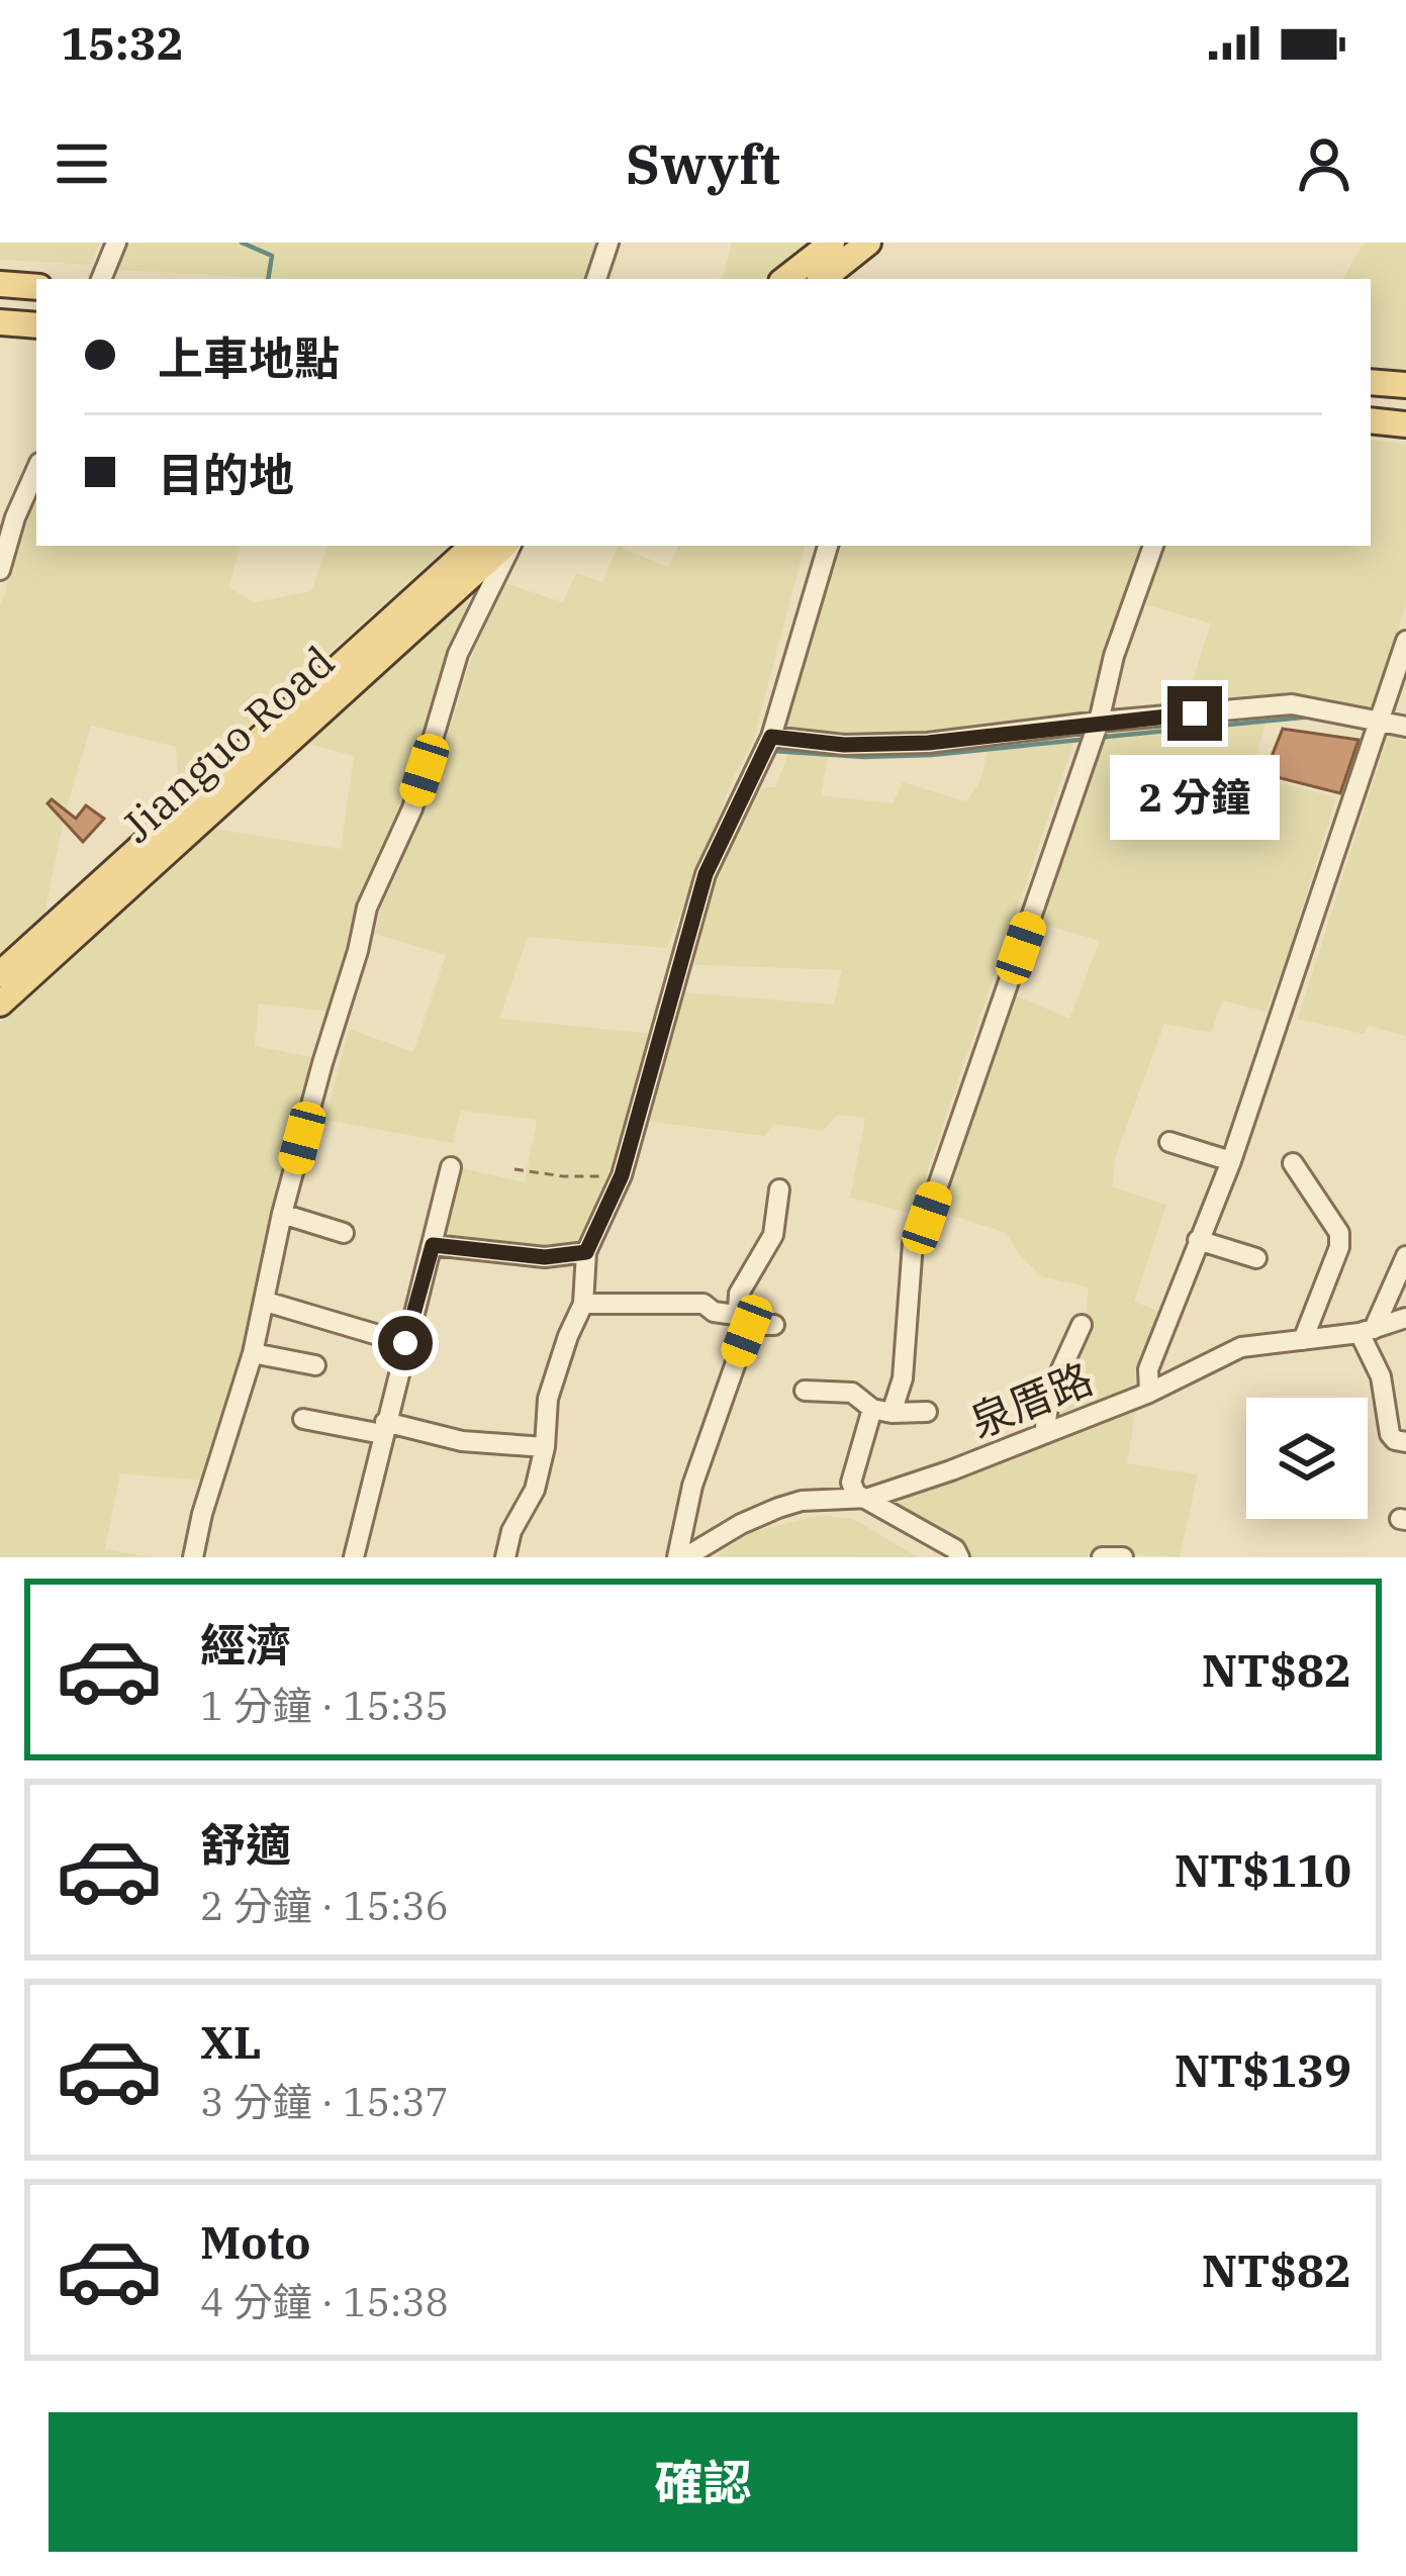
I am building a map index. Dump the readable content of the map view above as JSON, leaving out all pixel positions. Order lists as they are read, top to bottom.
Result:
{
  "streets": {
    "main road": ["Jianguo Road"],
    "street": ["泉厝路"]
  },
  "page": {
    "status": "15:32",
    "header": "Swyft",
    "banner": ["上車地點", "目的地"],
    "bubble": "2 分鐘",
    "list": [
      {
        "name": "經濟",
        "note": "1 分鐘 · 15:35",
        "value": "NT$82"
      },
      {
        "name": "舒適",
        "note": "2 分鐘 · 15:36",
        "value": "NT$110"
      },
      {
        "name": "XL",
        "note": "3 分鐘 · 15:37",
        "value": "NT$139"
      },
      {
        "name": "Moto",
        "note": "4 分鐘 · 15:38",
        "value": "NT$82"
      }
    ],
    "buttons": "確認"
  }
}
